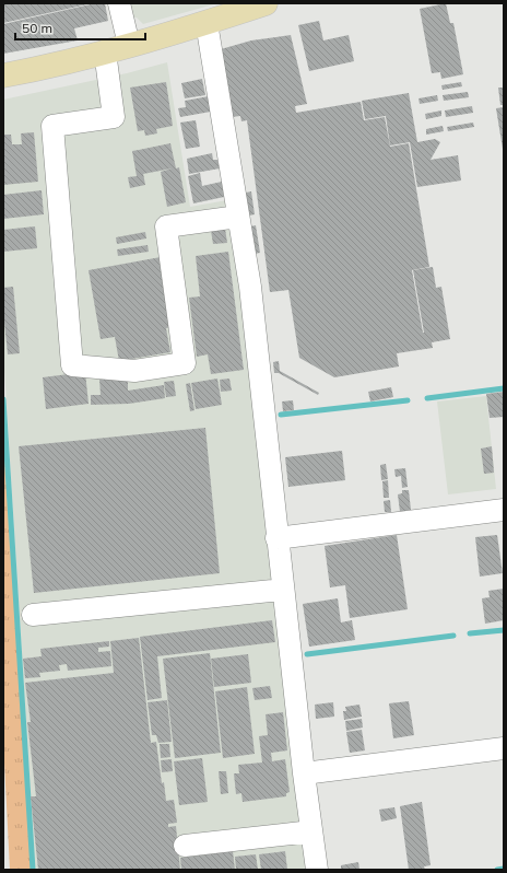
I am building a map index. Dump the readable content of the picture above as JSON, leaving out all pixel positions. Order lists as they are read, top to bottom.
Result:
{
  "scale_bar": "50 m"
}
